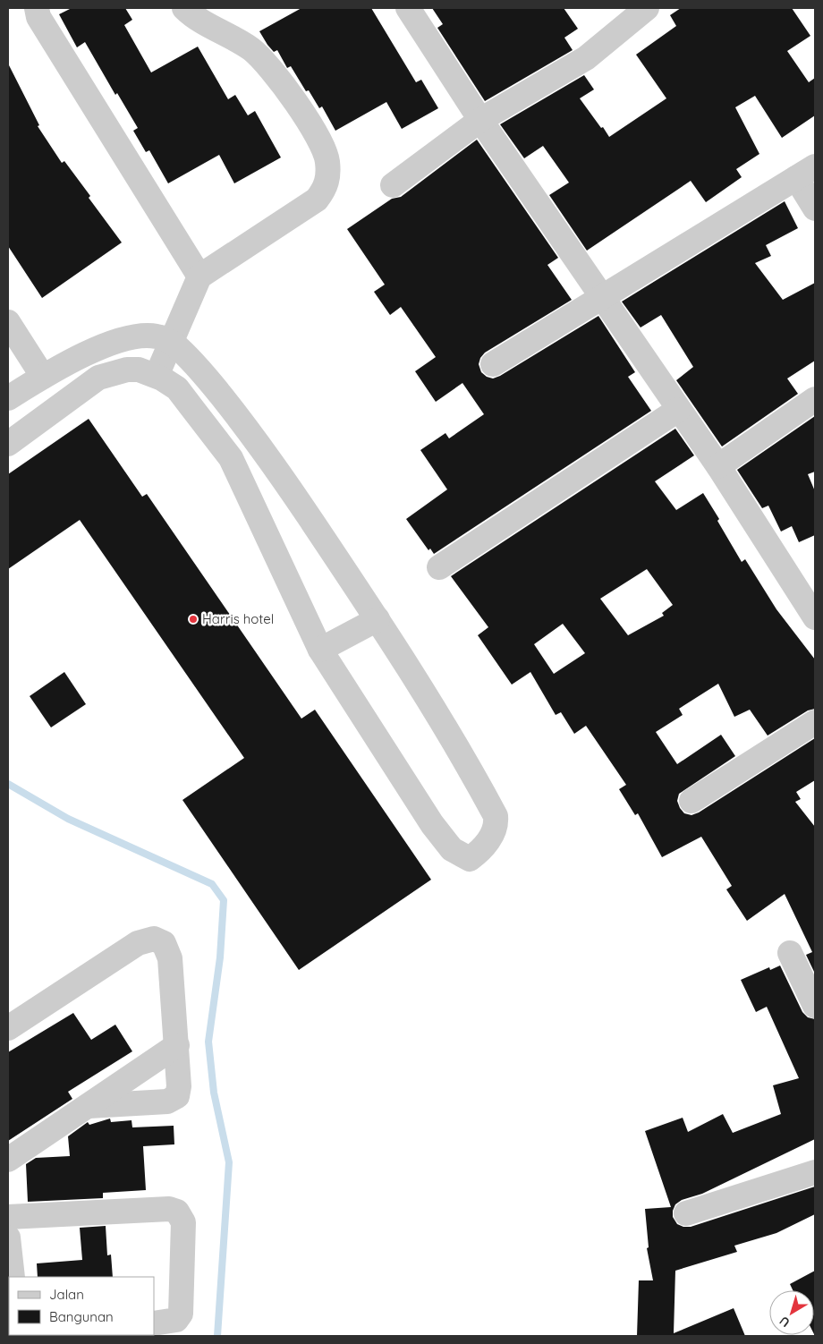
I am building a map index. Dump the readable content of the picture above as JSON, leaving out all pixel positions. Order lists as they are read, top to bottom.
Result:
{
  "places": ["Harris hotel"],
  "legend": ["Jalan", "Bangunan"],
  "north": "bottom left"
}
